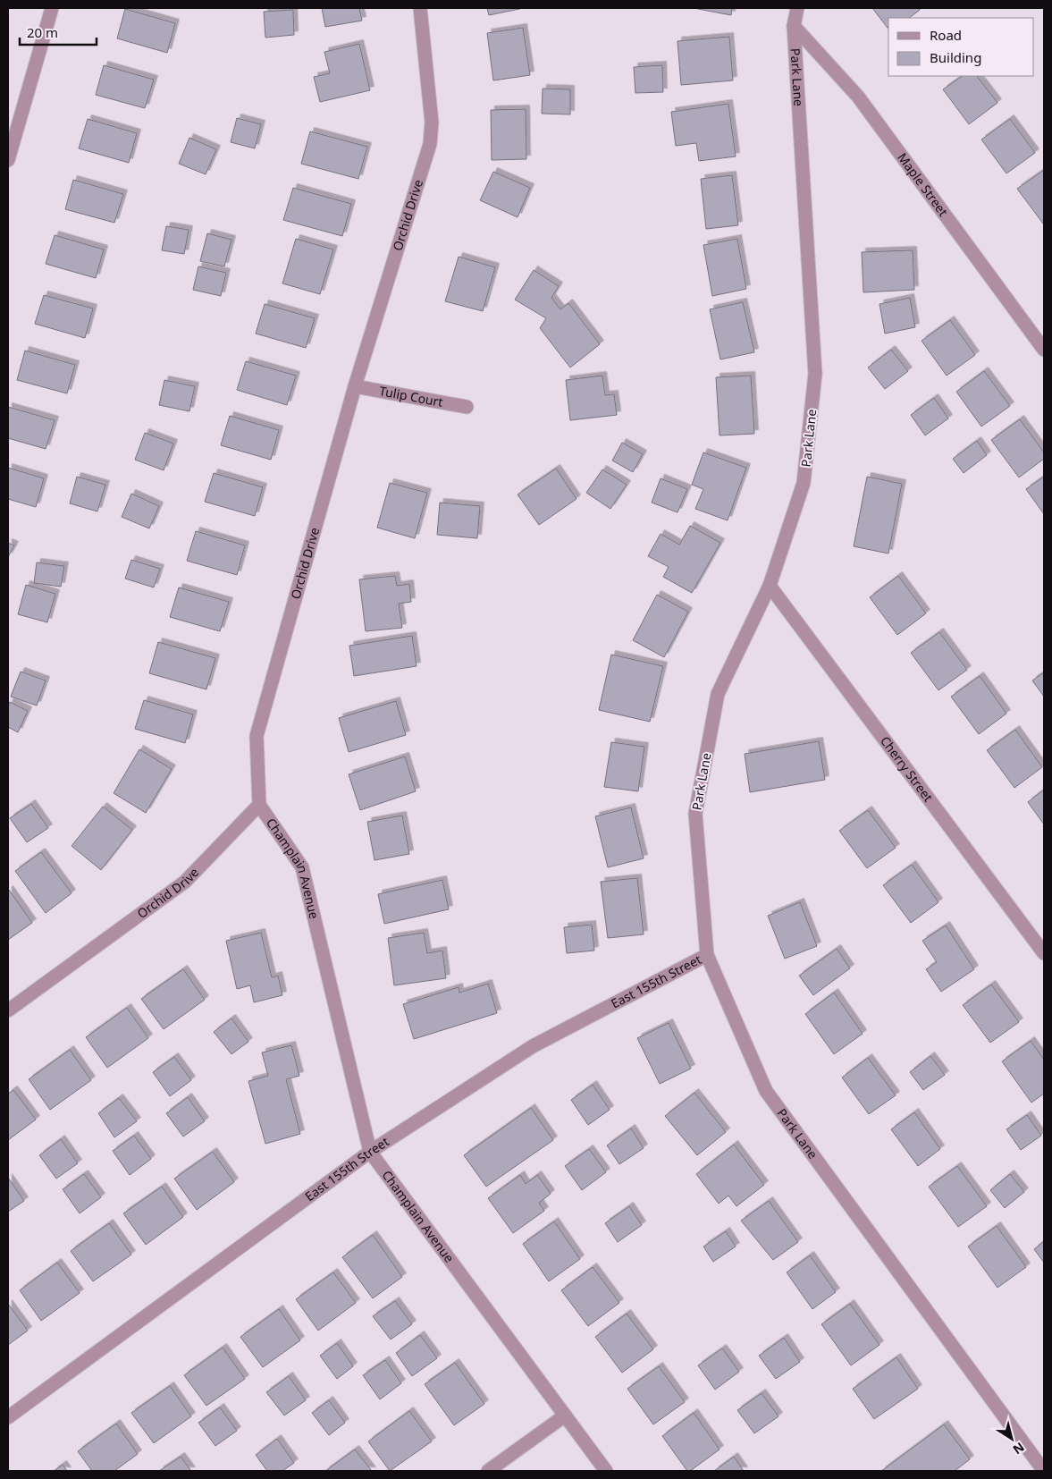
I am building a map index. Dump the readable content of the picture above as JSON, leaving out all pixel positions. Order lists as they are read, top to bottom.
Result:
{
  "streets": {
    "street": [
      "Park Lane",
      "Maple Street",
      "Orchid Drive",
      "Tulip Court",
      "Cherry Street",
      "Champlain Avenue",
      "East 155th Street"
    ]
  },
  "crossings": [
    ["Park Lane", "Maple Street"],
    ["Park Lane", "Cherry Street"],
    ["Park Lane", "East 155th Street"],
    ["Orchid Drive", "Tulip Court"],
    ["Orchid Drive", "Champlain Avenue"],
    ["Champlain Avenue", "East 155th Street"]
  ],
  "legend": ["Road", "Building"],
  "scale_bar": "20 m",
  "north": "bottom right"
}
